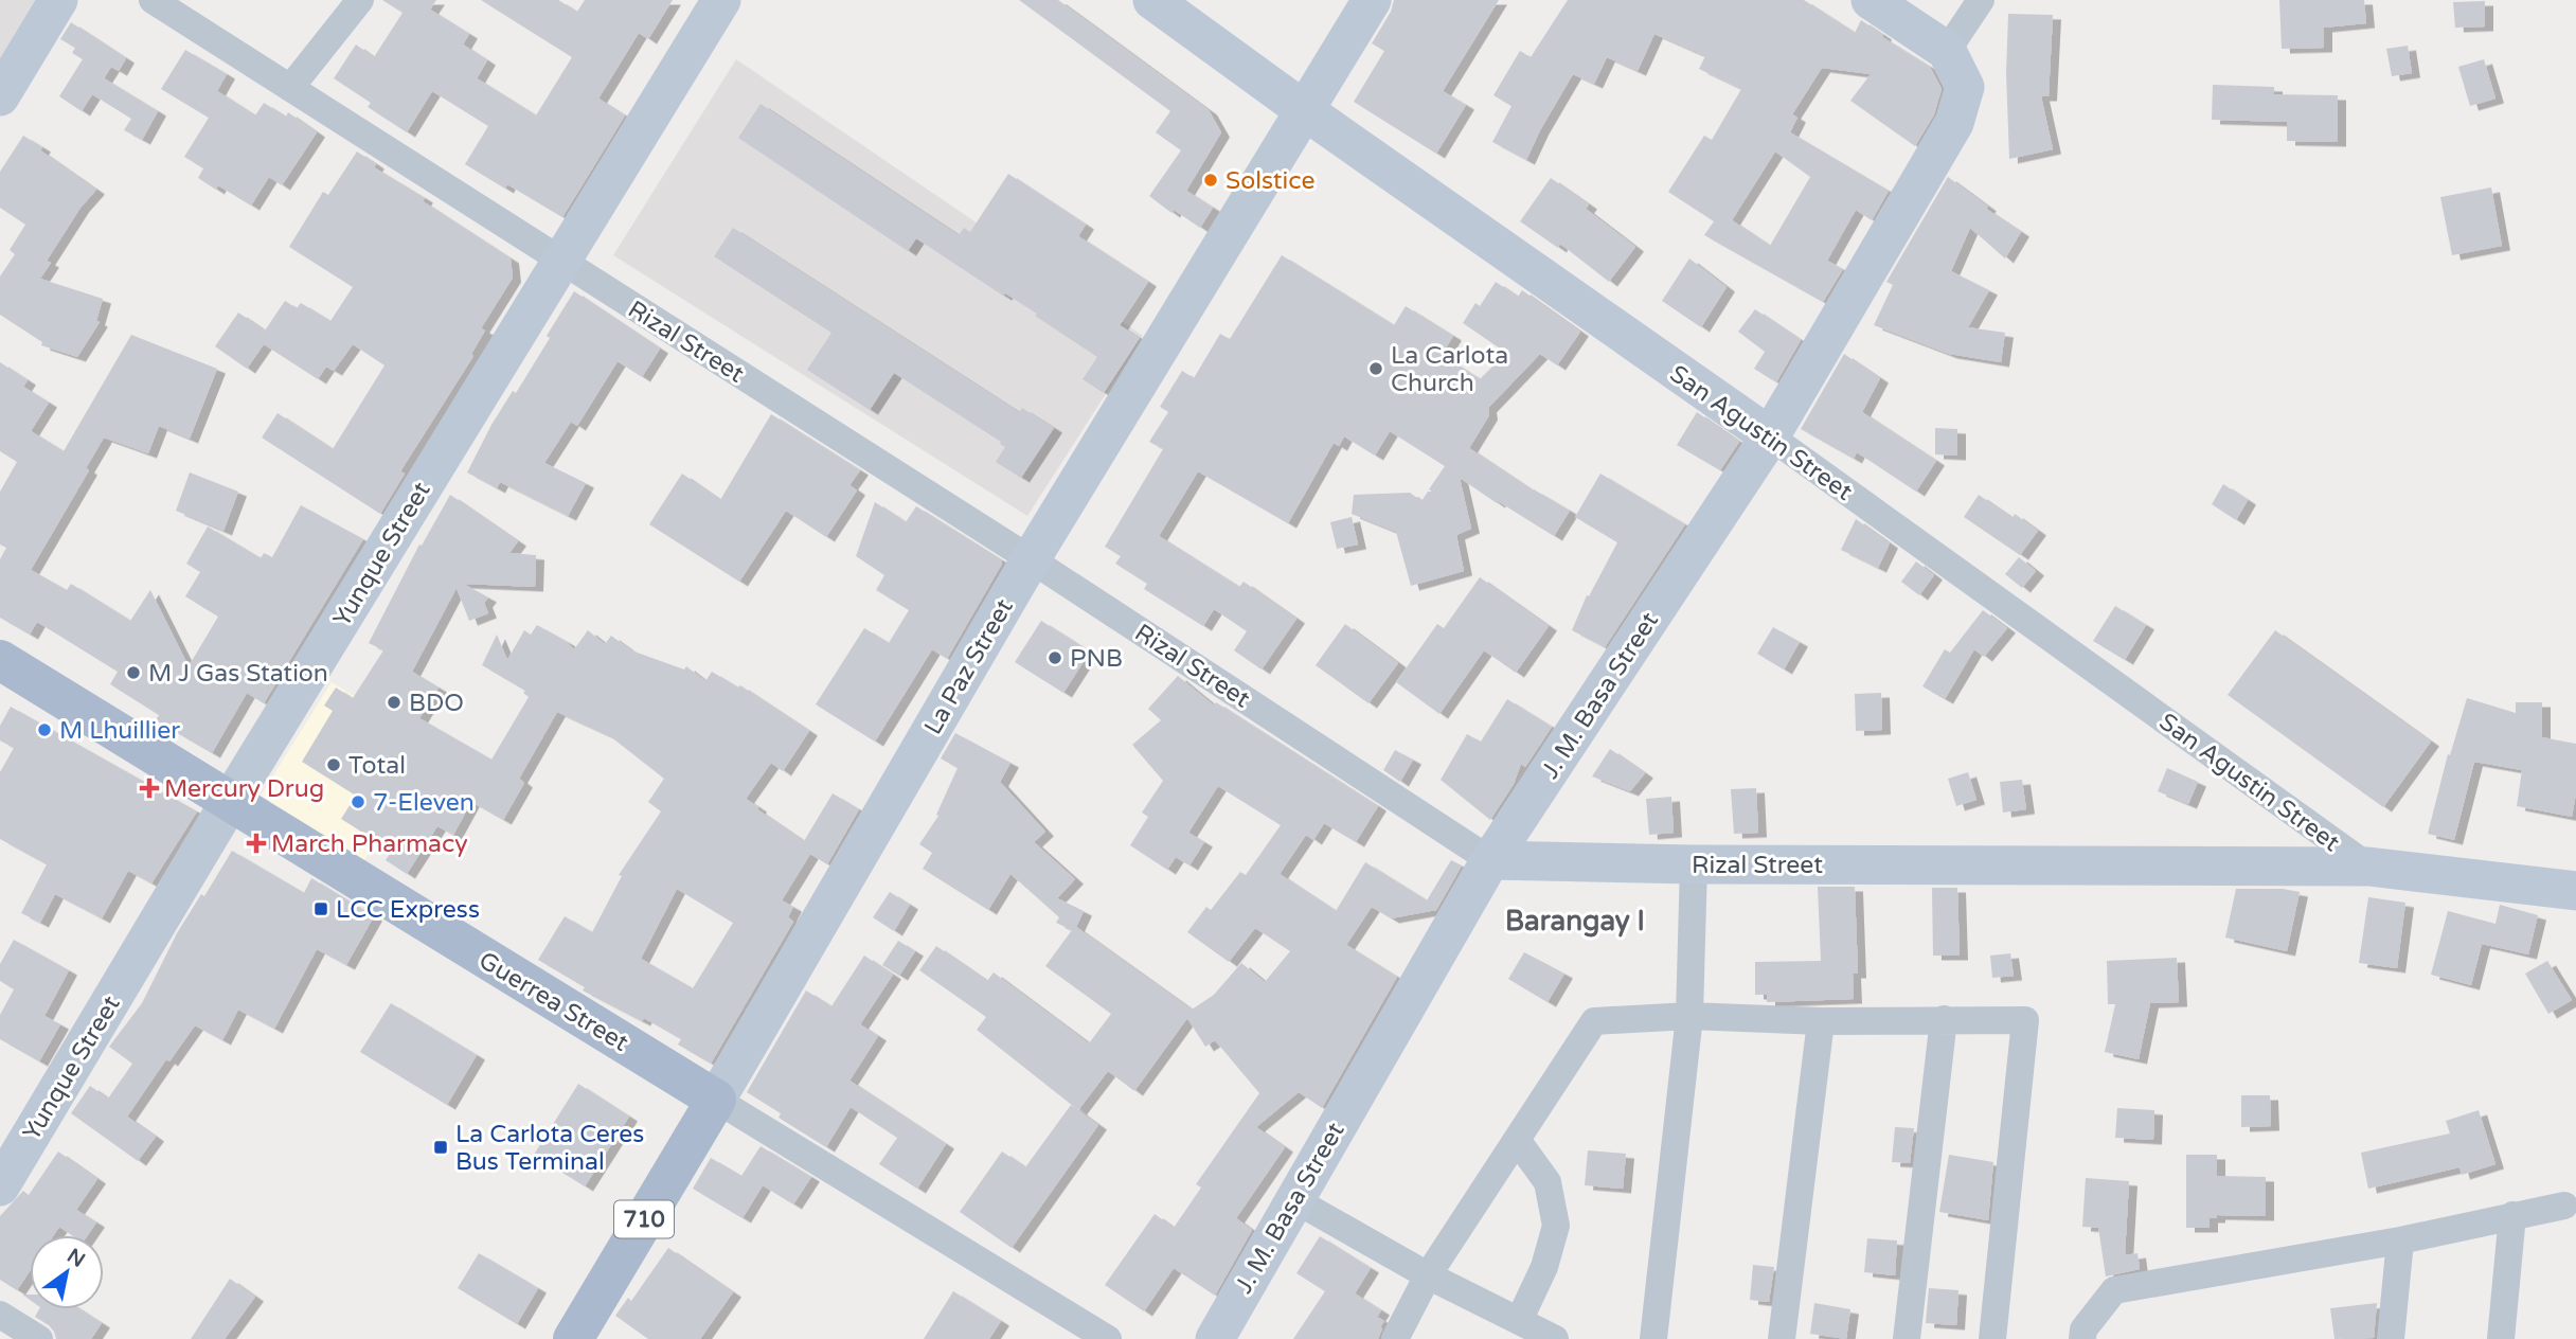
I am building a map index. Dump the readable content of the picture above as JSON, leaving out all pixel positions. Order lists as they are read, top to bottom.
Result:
{
  "streets": {
    "main road": ["La Paz Street", "Guerrea Street", "710"],
    "street": [
      "Rizal Street",
      "San Agustin Street",
      "Yunque Street",
      "J. M. Basa Street"
    ]
  },
  "crossings": [
    ["Rizal Street", "San Agustin Street"],
    ["Rizal Street", "Yunque Street"],
    ["Rizal Street", "La Paz Street"],
    ["Rizal Street", "J. M. Basa Street"],
    ["San Agustin Street", "La Paz Street"],
    ["San Agustin Street", "J. M. Basa Street"],
    ["Yunque Street", "Guerrea Street"],
    ["La Paz Street", "Guerrea Street"]
  ],
  "districts": ["Barangay I"],
  "places": {
    "other": [
      "Solstice",
      "La Carlota Church",
      "PNB",
      "M J Gas Station",
      "BDO",
      "M Lhuillier",
      "Total",
      "7-Eleven"
    ],
    "health": ["Mercury Drug", "March Pharmacy"],
    "transit": ["LCC Express", "La Carlota Ceres Bus Terminal"]
  },
  "north": "top right"
}
